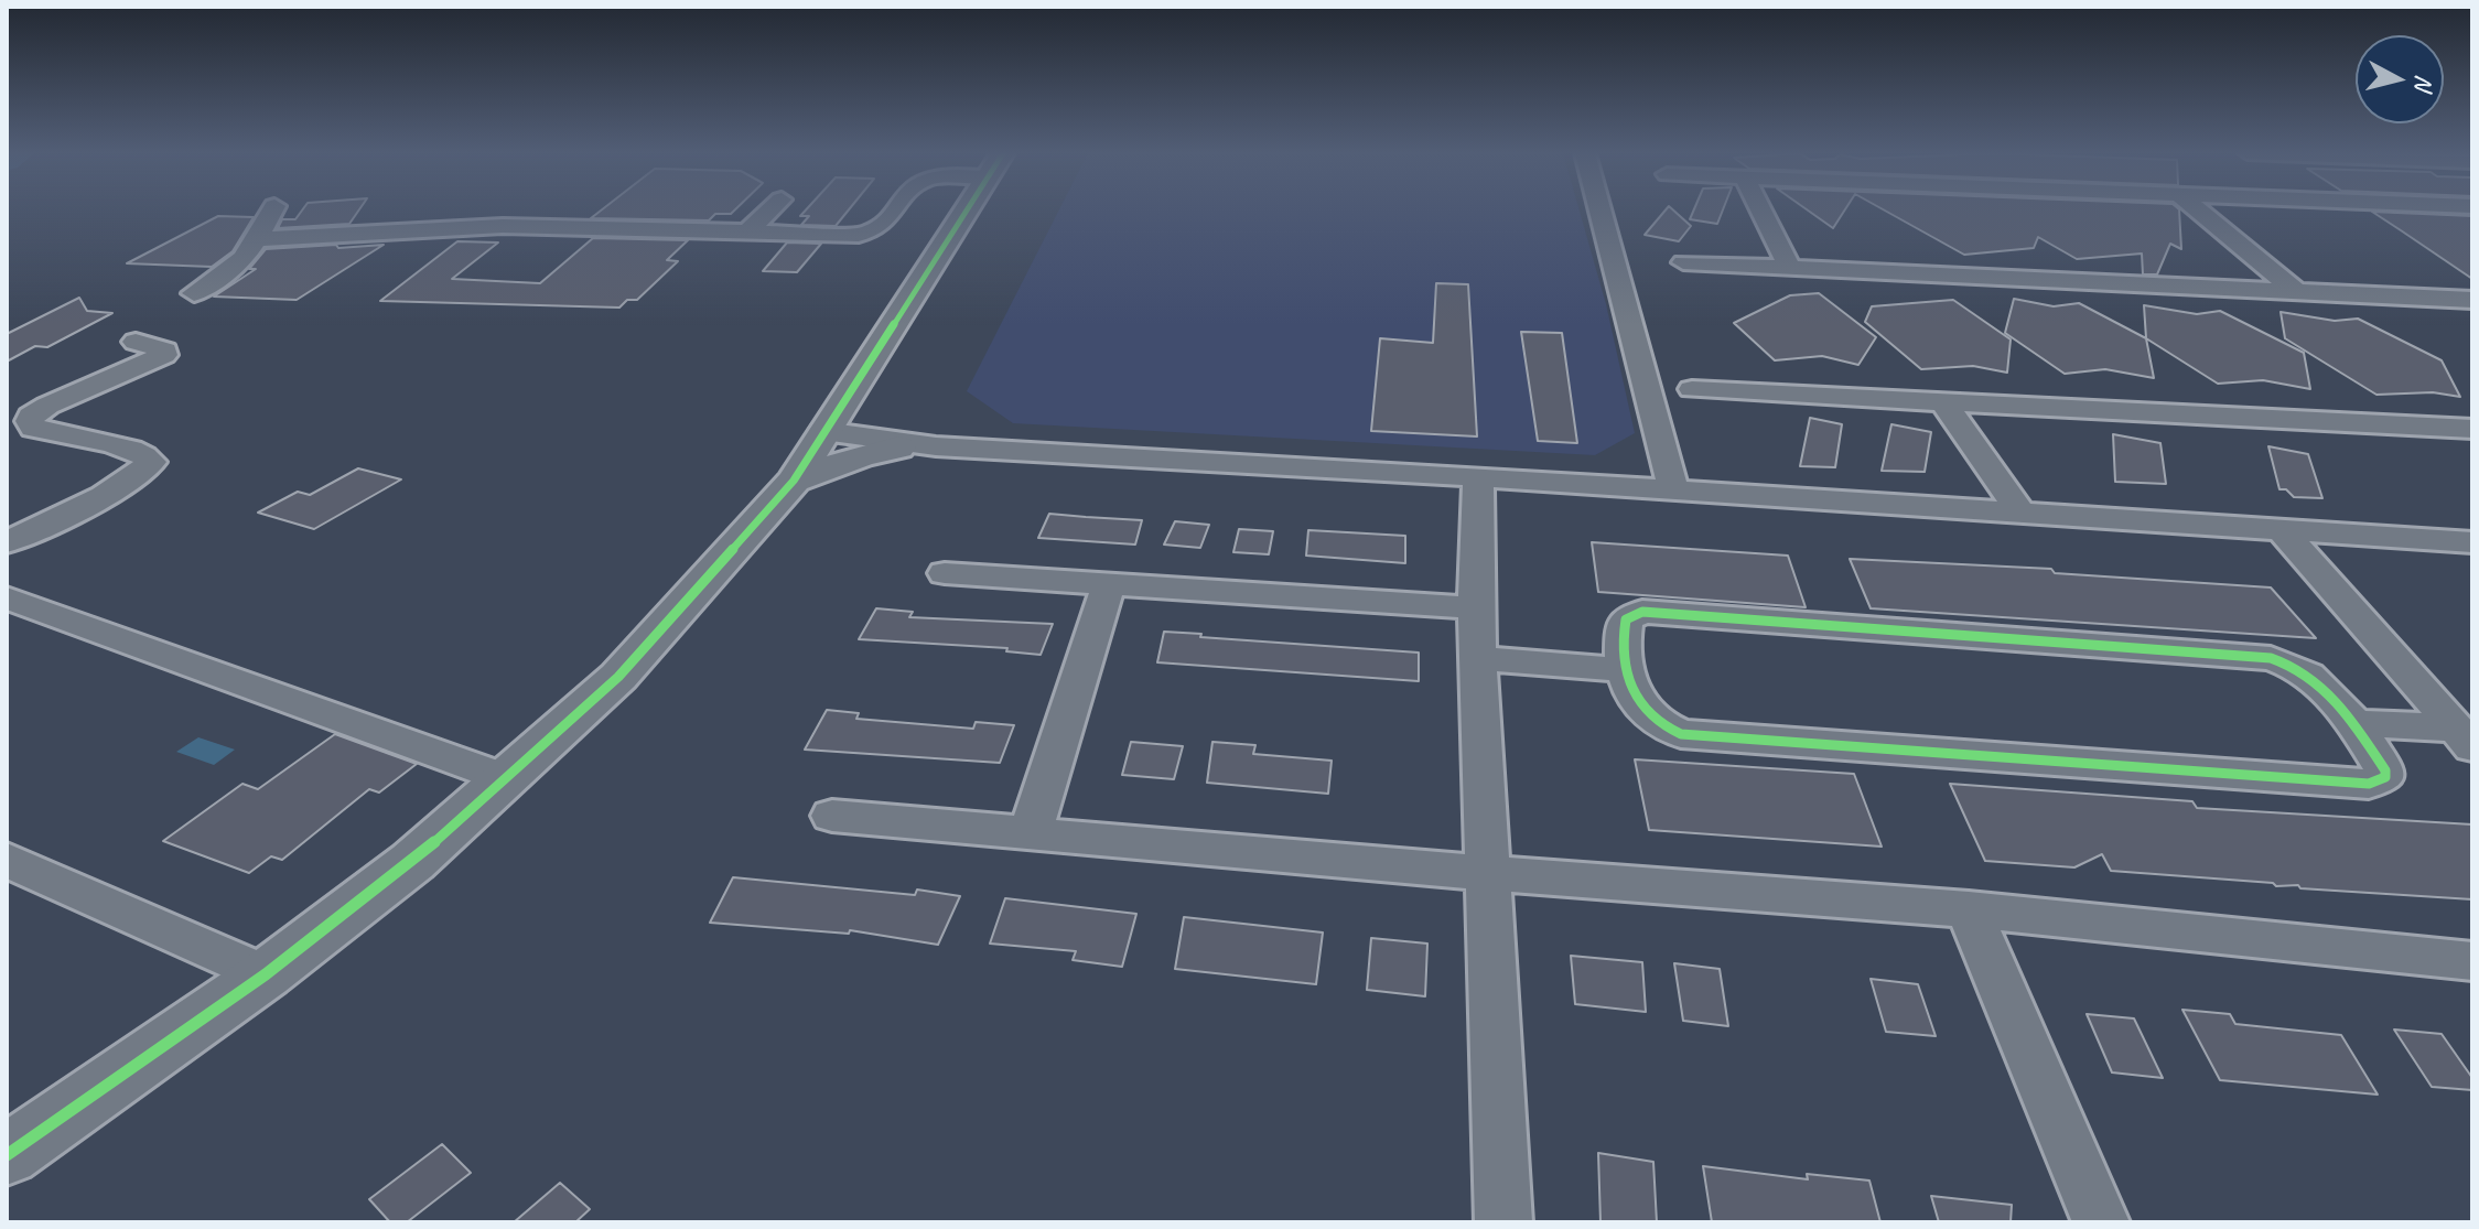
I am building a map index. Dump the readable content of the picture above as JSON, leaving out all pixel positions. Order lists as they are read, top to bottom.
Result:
{
  "north": "right"
}
